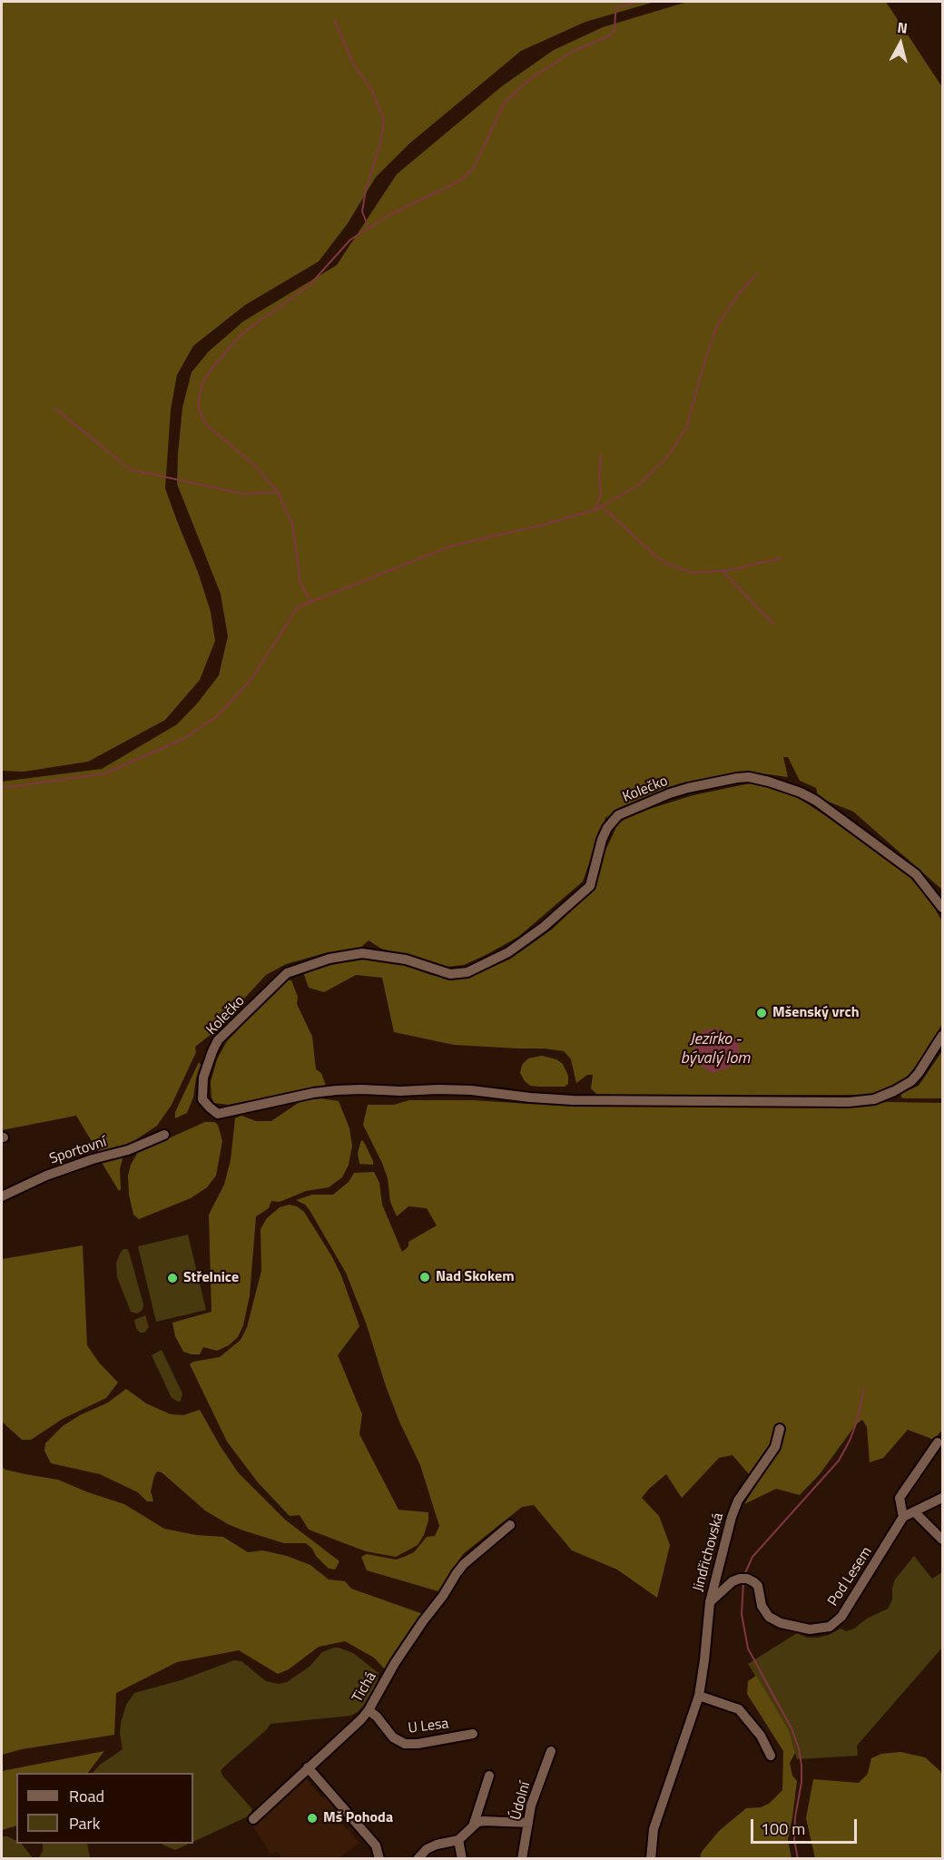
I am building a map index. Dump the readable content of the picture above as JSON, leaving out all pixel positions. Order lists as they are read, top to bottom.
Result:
{
  "streets": {
    "street": [
      "Kolečko",
      "Sportovní",
      "Jindřichovská",
      "Pod Lesem",
      "Tichá",
      "U Lesa",
      "Údolní"
    ]
  },
  "crossings": [
    ["Jindřichovská", "Pod Lesem"],
    ["Tichá", "U Lesa"]
  ],
  "water": ["Jezírko - bývalý lom"],
  "places": [
    "Mšenský vrch",
    "Nad Skokem",
    "Střelnice",
    "Mš Pohoda"
  ],
  "legend": ["Road", "Park"],
  "scale_bar": "100 m",
  "north": "top"
}
